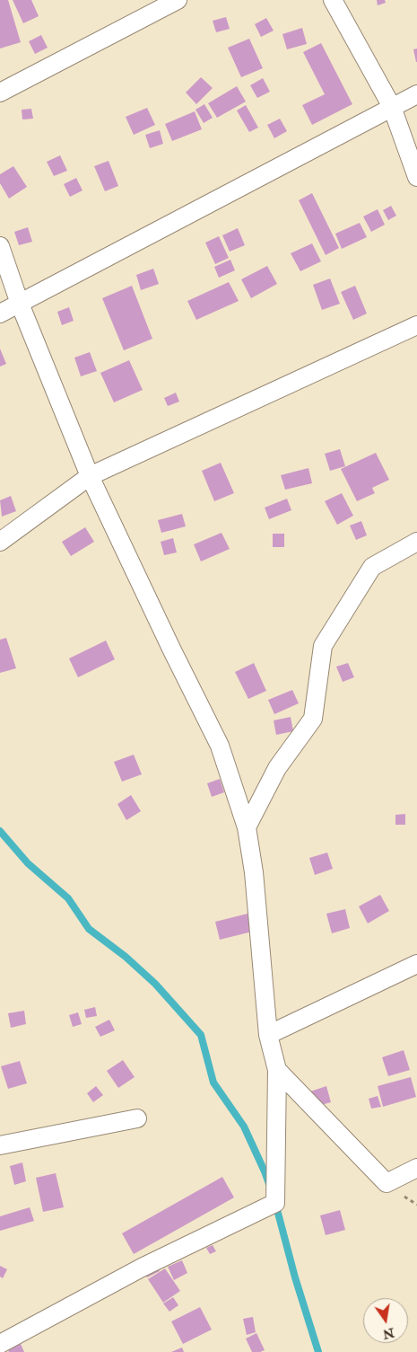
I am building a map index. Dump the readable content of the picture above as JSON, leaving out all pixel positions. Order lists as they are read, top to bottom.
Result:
{
  "north": "bottom"
}
